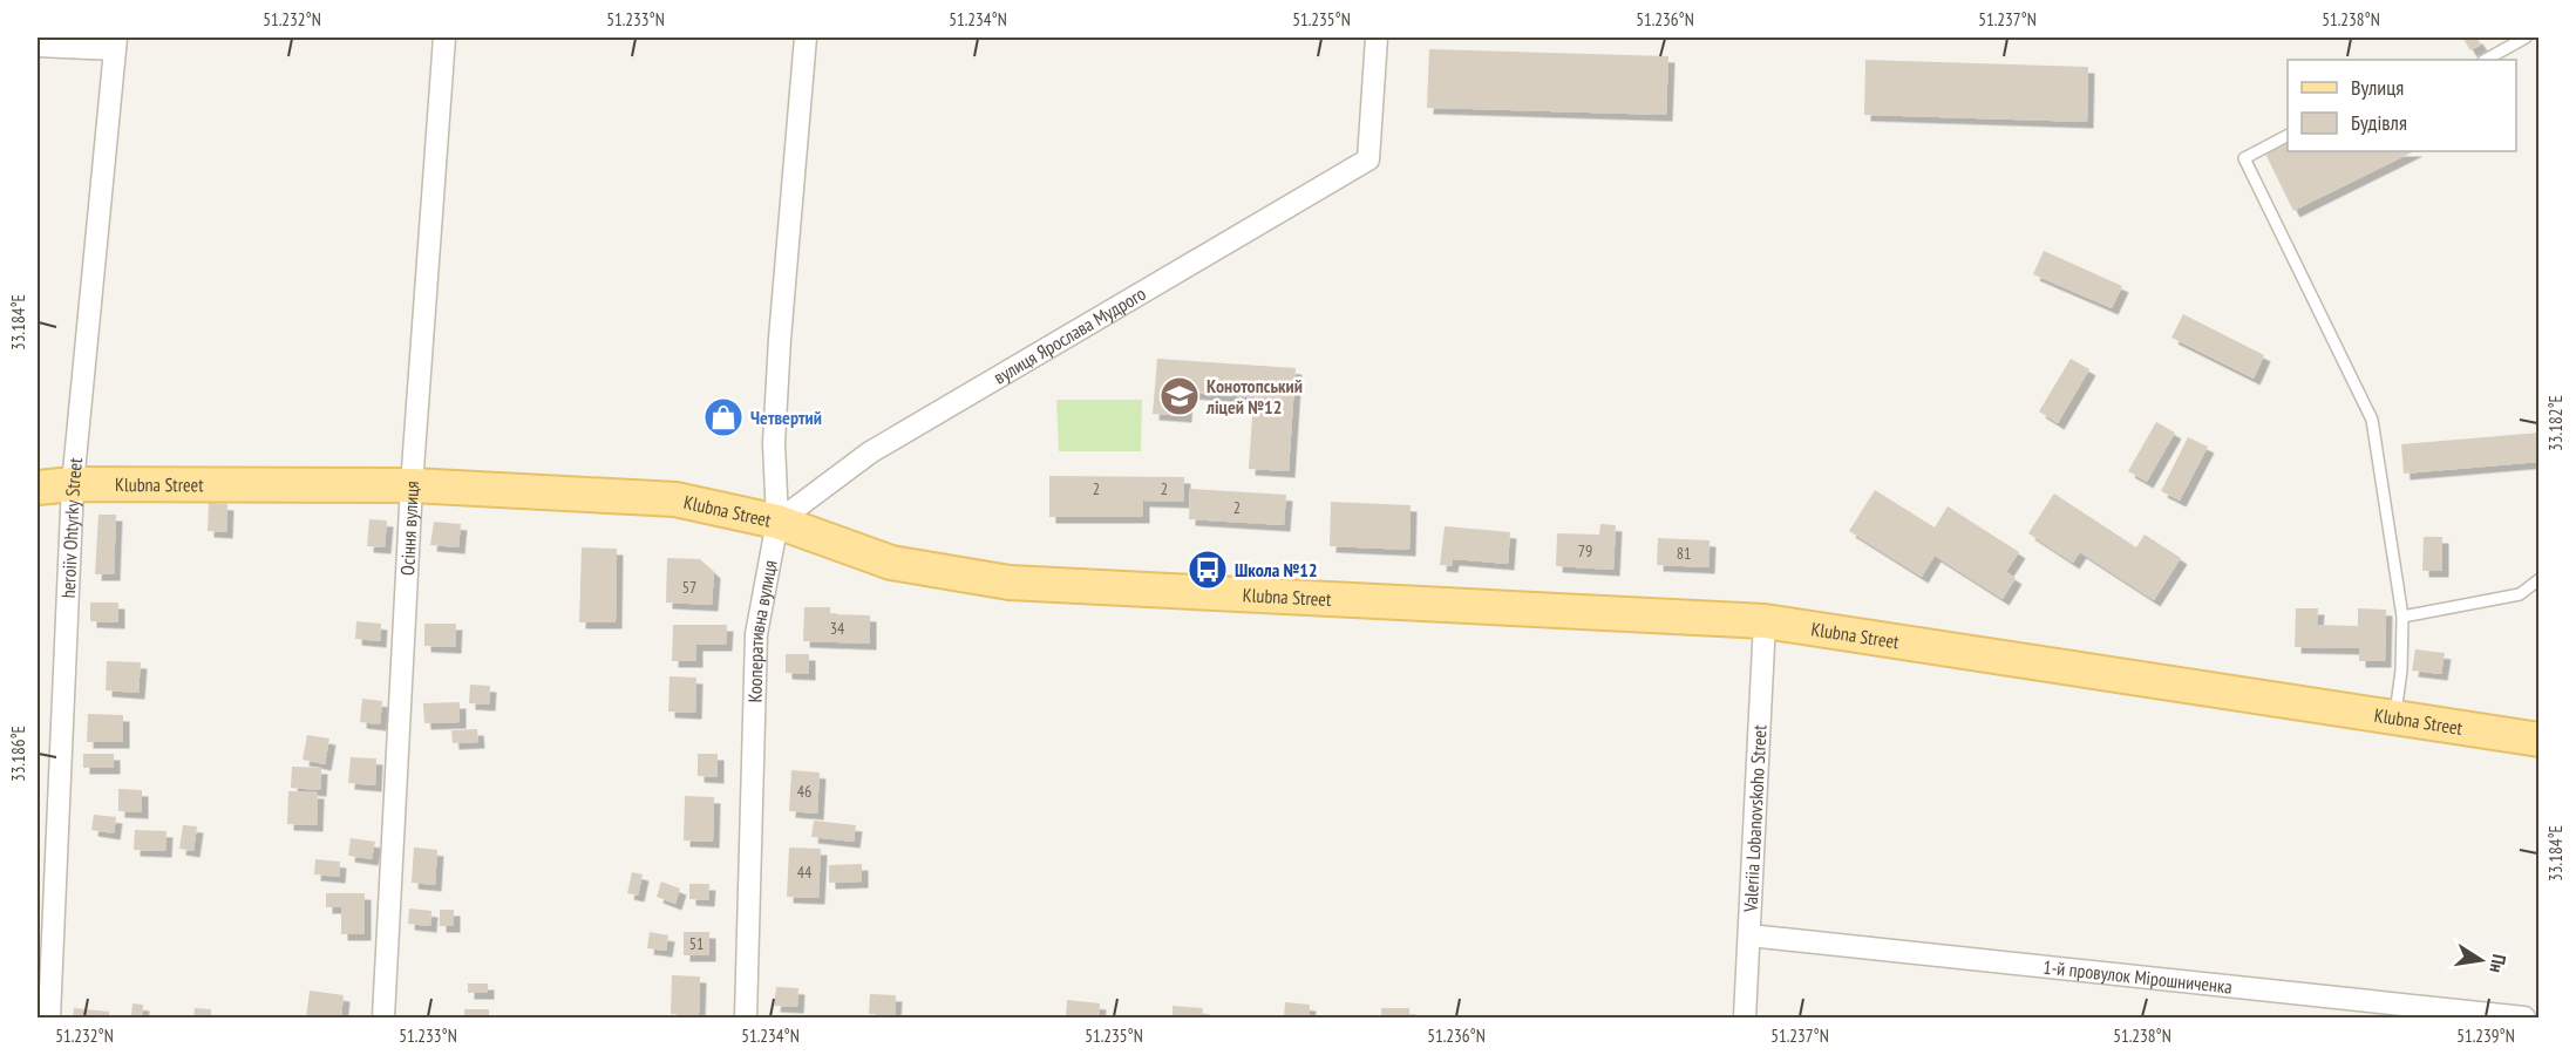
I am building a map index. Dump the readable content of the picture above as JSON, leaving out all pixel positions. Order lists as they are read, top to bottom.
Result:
{
  "streets": {
    "main road": ["Klubna Street"],
    "street": [
      "вулиця Ярослава Мудрого",
      "heroiiv Ohtyrky Street",
      "Осіння вулиця",
      "Кооперативна вулиця",
      "Valeriia Lobanovskoho Street",
      "1-й провулок Мірошниченка"
    ]
  },
  "crossings": [
    ["вулиця Ярослава Мудрого", "Klubna Street"],
    ["вулиця Ярослава Мудрого", "Кооперативна вулиця"],
    ["Klubna Street", "heroiiv Ohtyrky Street"],
    ["Klubna Street", "Осіння вулиця"],
    ["Klubna Street", "Кооперативна вулиця"],
    ["Klubna Street", "Valeriia Lobanovskoho Street"],
    ["Valeriia Lobanovskoho Street", "1-й провулок Мірошниченка"]
  ],
  "places": {
    "school or university": ["Конотопський ліцей №12"],
    "shop": ["Четвертий"],
    "bus stop": ["Школа №12"]
  },
  "house_numbers": [
    "2",
    "2",
    "2",
    "79",
    "81",
    "57",
    "34",
    "46",
    "44",
    "51"
  ],
  "legend": ["Вулиця", "Будівля"],
  "north": "right",
  "coordinates": [
    "51.232°N",
    "51.233°N",
    "51.234°N",
    "51.235°N",
    "51.236°N",
    "51.237°N",
    "51.238°N",
    "33.184°E",
    "33.182°E",
    "33.186°E",
    "51.239°N"
  ]
}
